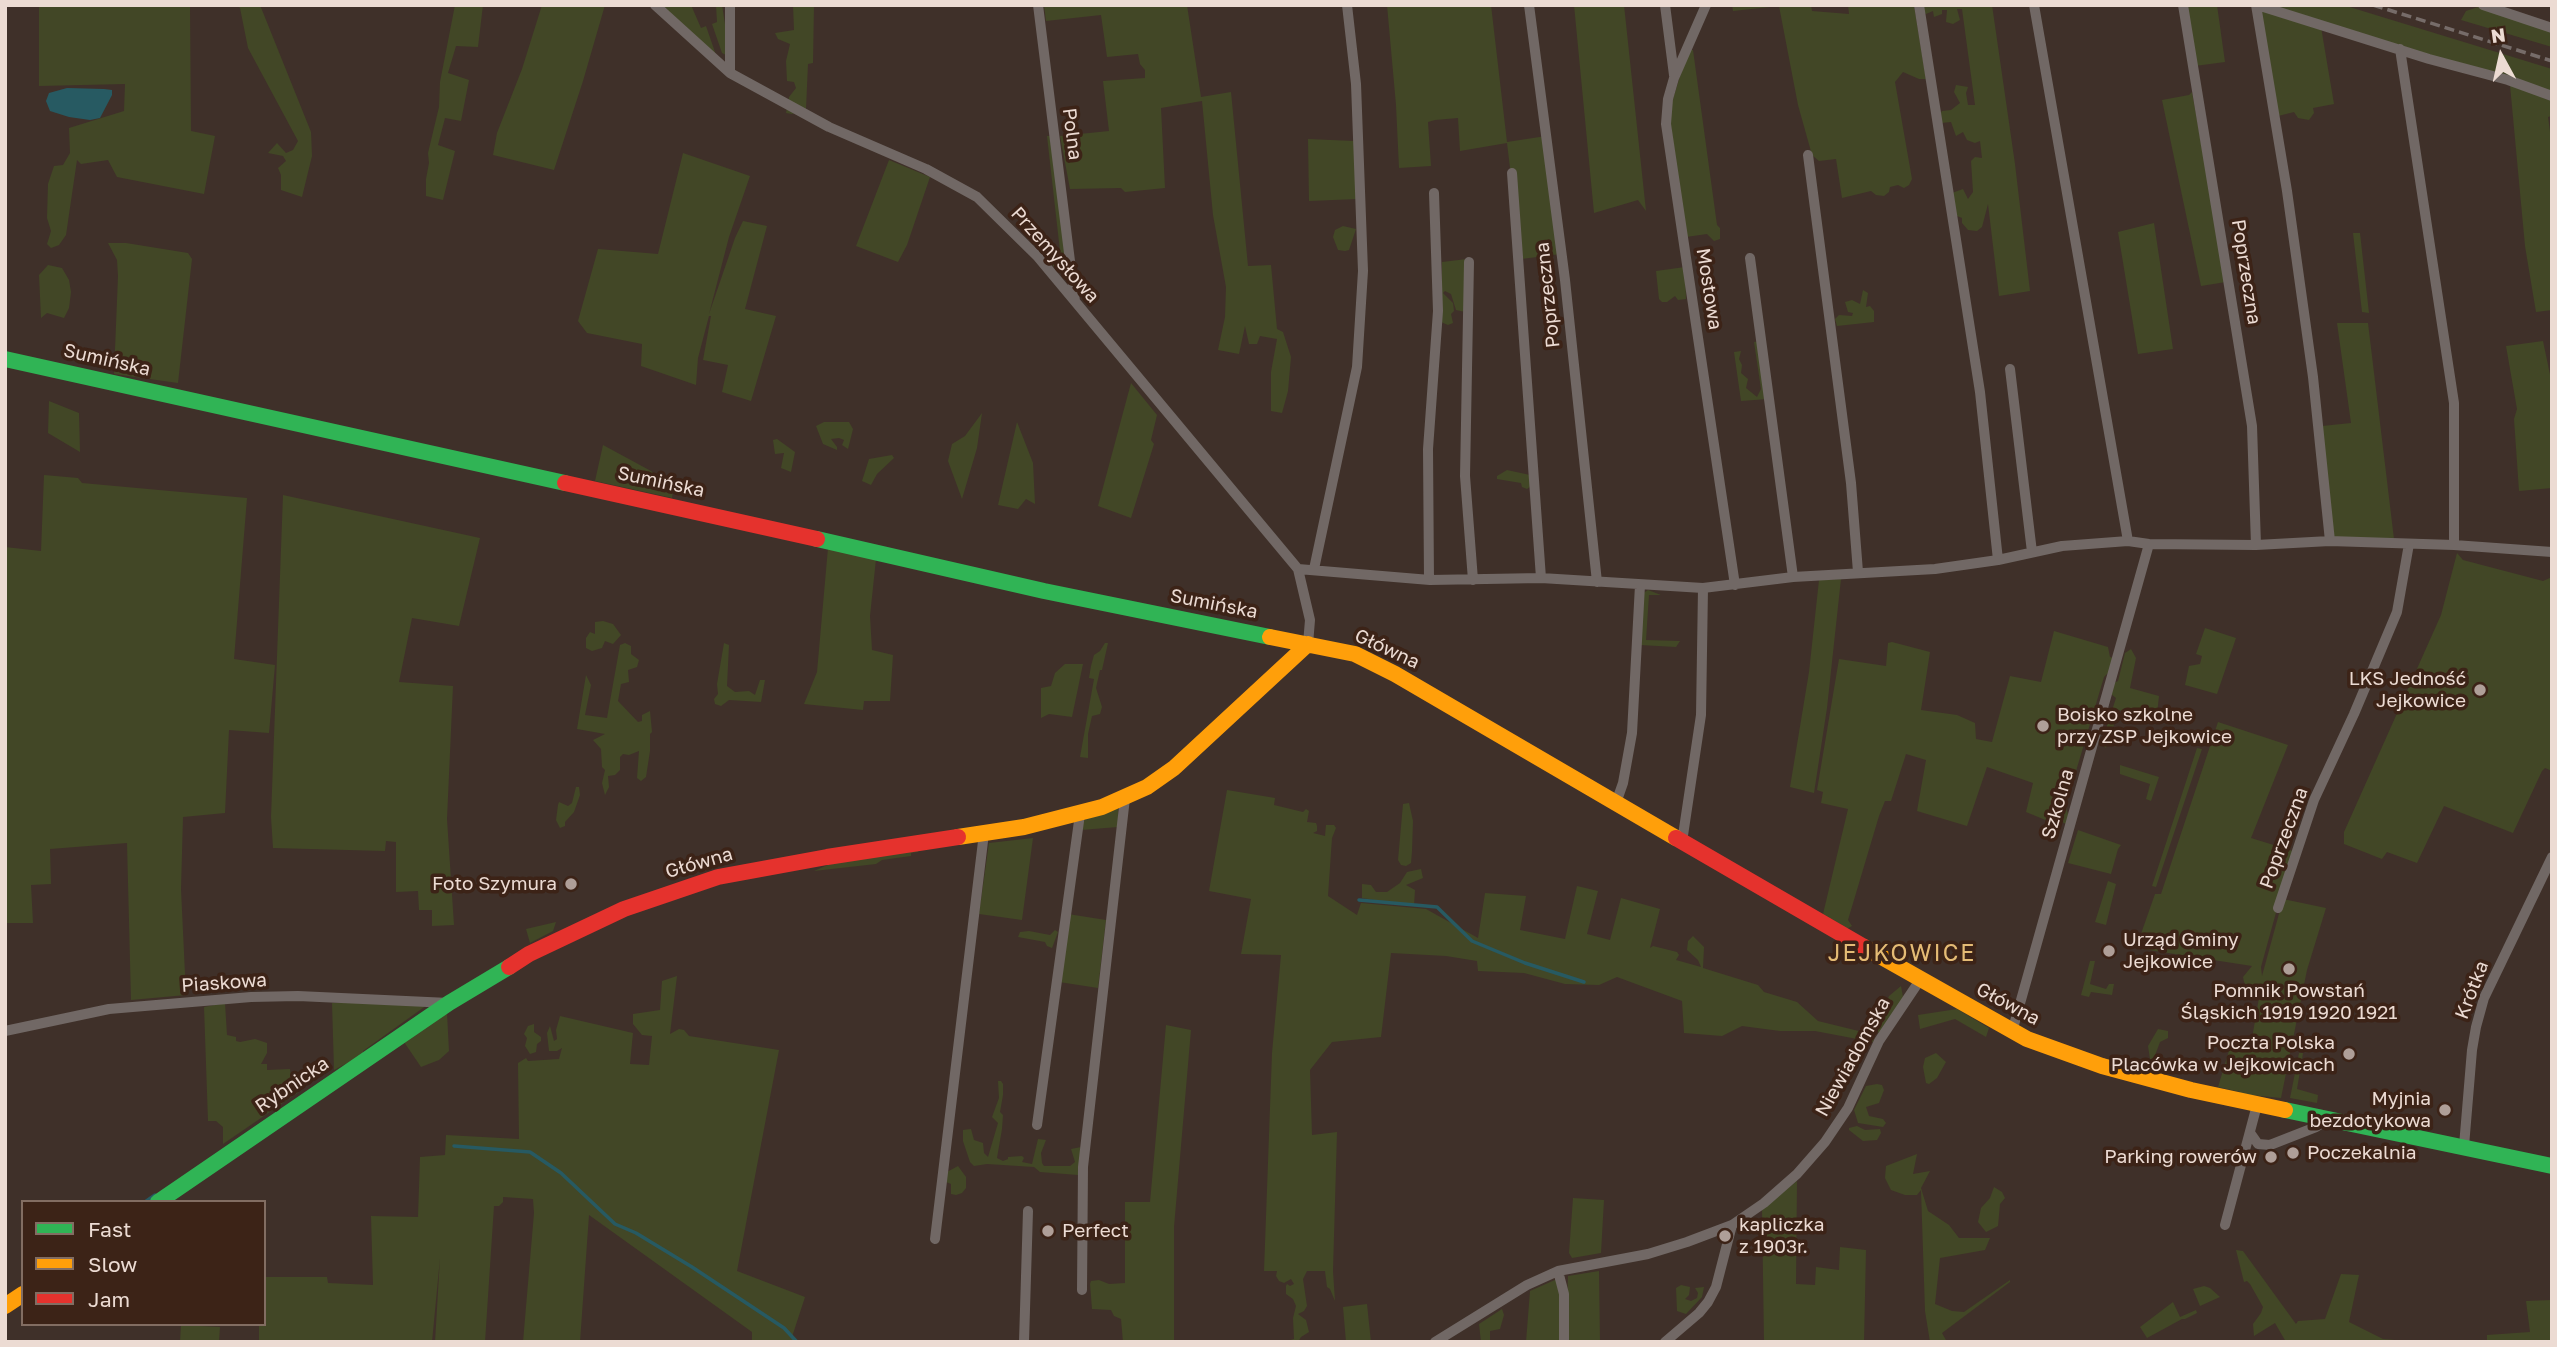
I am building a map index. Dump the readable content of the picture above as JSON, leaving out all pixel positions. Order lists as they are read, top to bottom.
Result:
{
  "streets": {
    "street": [
      "Polna",
      "Przemysłowa",
      "Poprzeczna",
      "Mostowa",
      "Sumińska",
      "Główna",
      "Szkolna",
      "Piaskowa",
      "Krótka",
      "Niewiadomska",
      "Rybnicka"
    ]
  },
  "crossings": [
    ["Polna", "Przemysłowa"],
    ["Przemysłowa", "Sumińska"],
    ["Przemysłowa", "Główna"],
    ["Sumińska", "Główna"],
    ["Główna", "Szkolna"],
    ["Główna", "Piaskowa"],
    ["Główna", "Krótka"],
    ["Główna", "Niewiadomska"],
    ["Główna", "Rybnicka"],
    ["Piaskowa", "Rybnicka"]
  ],
  "districts": ["JEJKOWICE"],
  "places": [
    "LKS Jedność Jejkowice",
    "Boisko szkolne przy ZSP Jejkowice",
    "Foto Szymura",
    "Urząd Gminy Jejkowice",
    "Pomnik Powstań Śląskich 1919 1920 1921",
    "Poczta Polska Placówka w Jejkowicach",
    "Myjnia bezdotykowa",
    "Poczekalnia",
    "Parking rowerów",
    "Perfect",
    "kapliczka z 1903r."
  ],
  "legend": ["Fast", "Slow", "Jam"],
  "north": "top"
}
